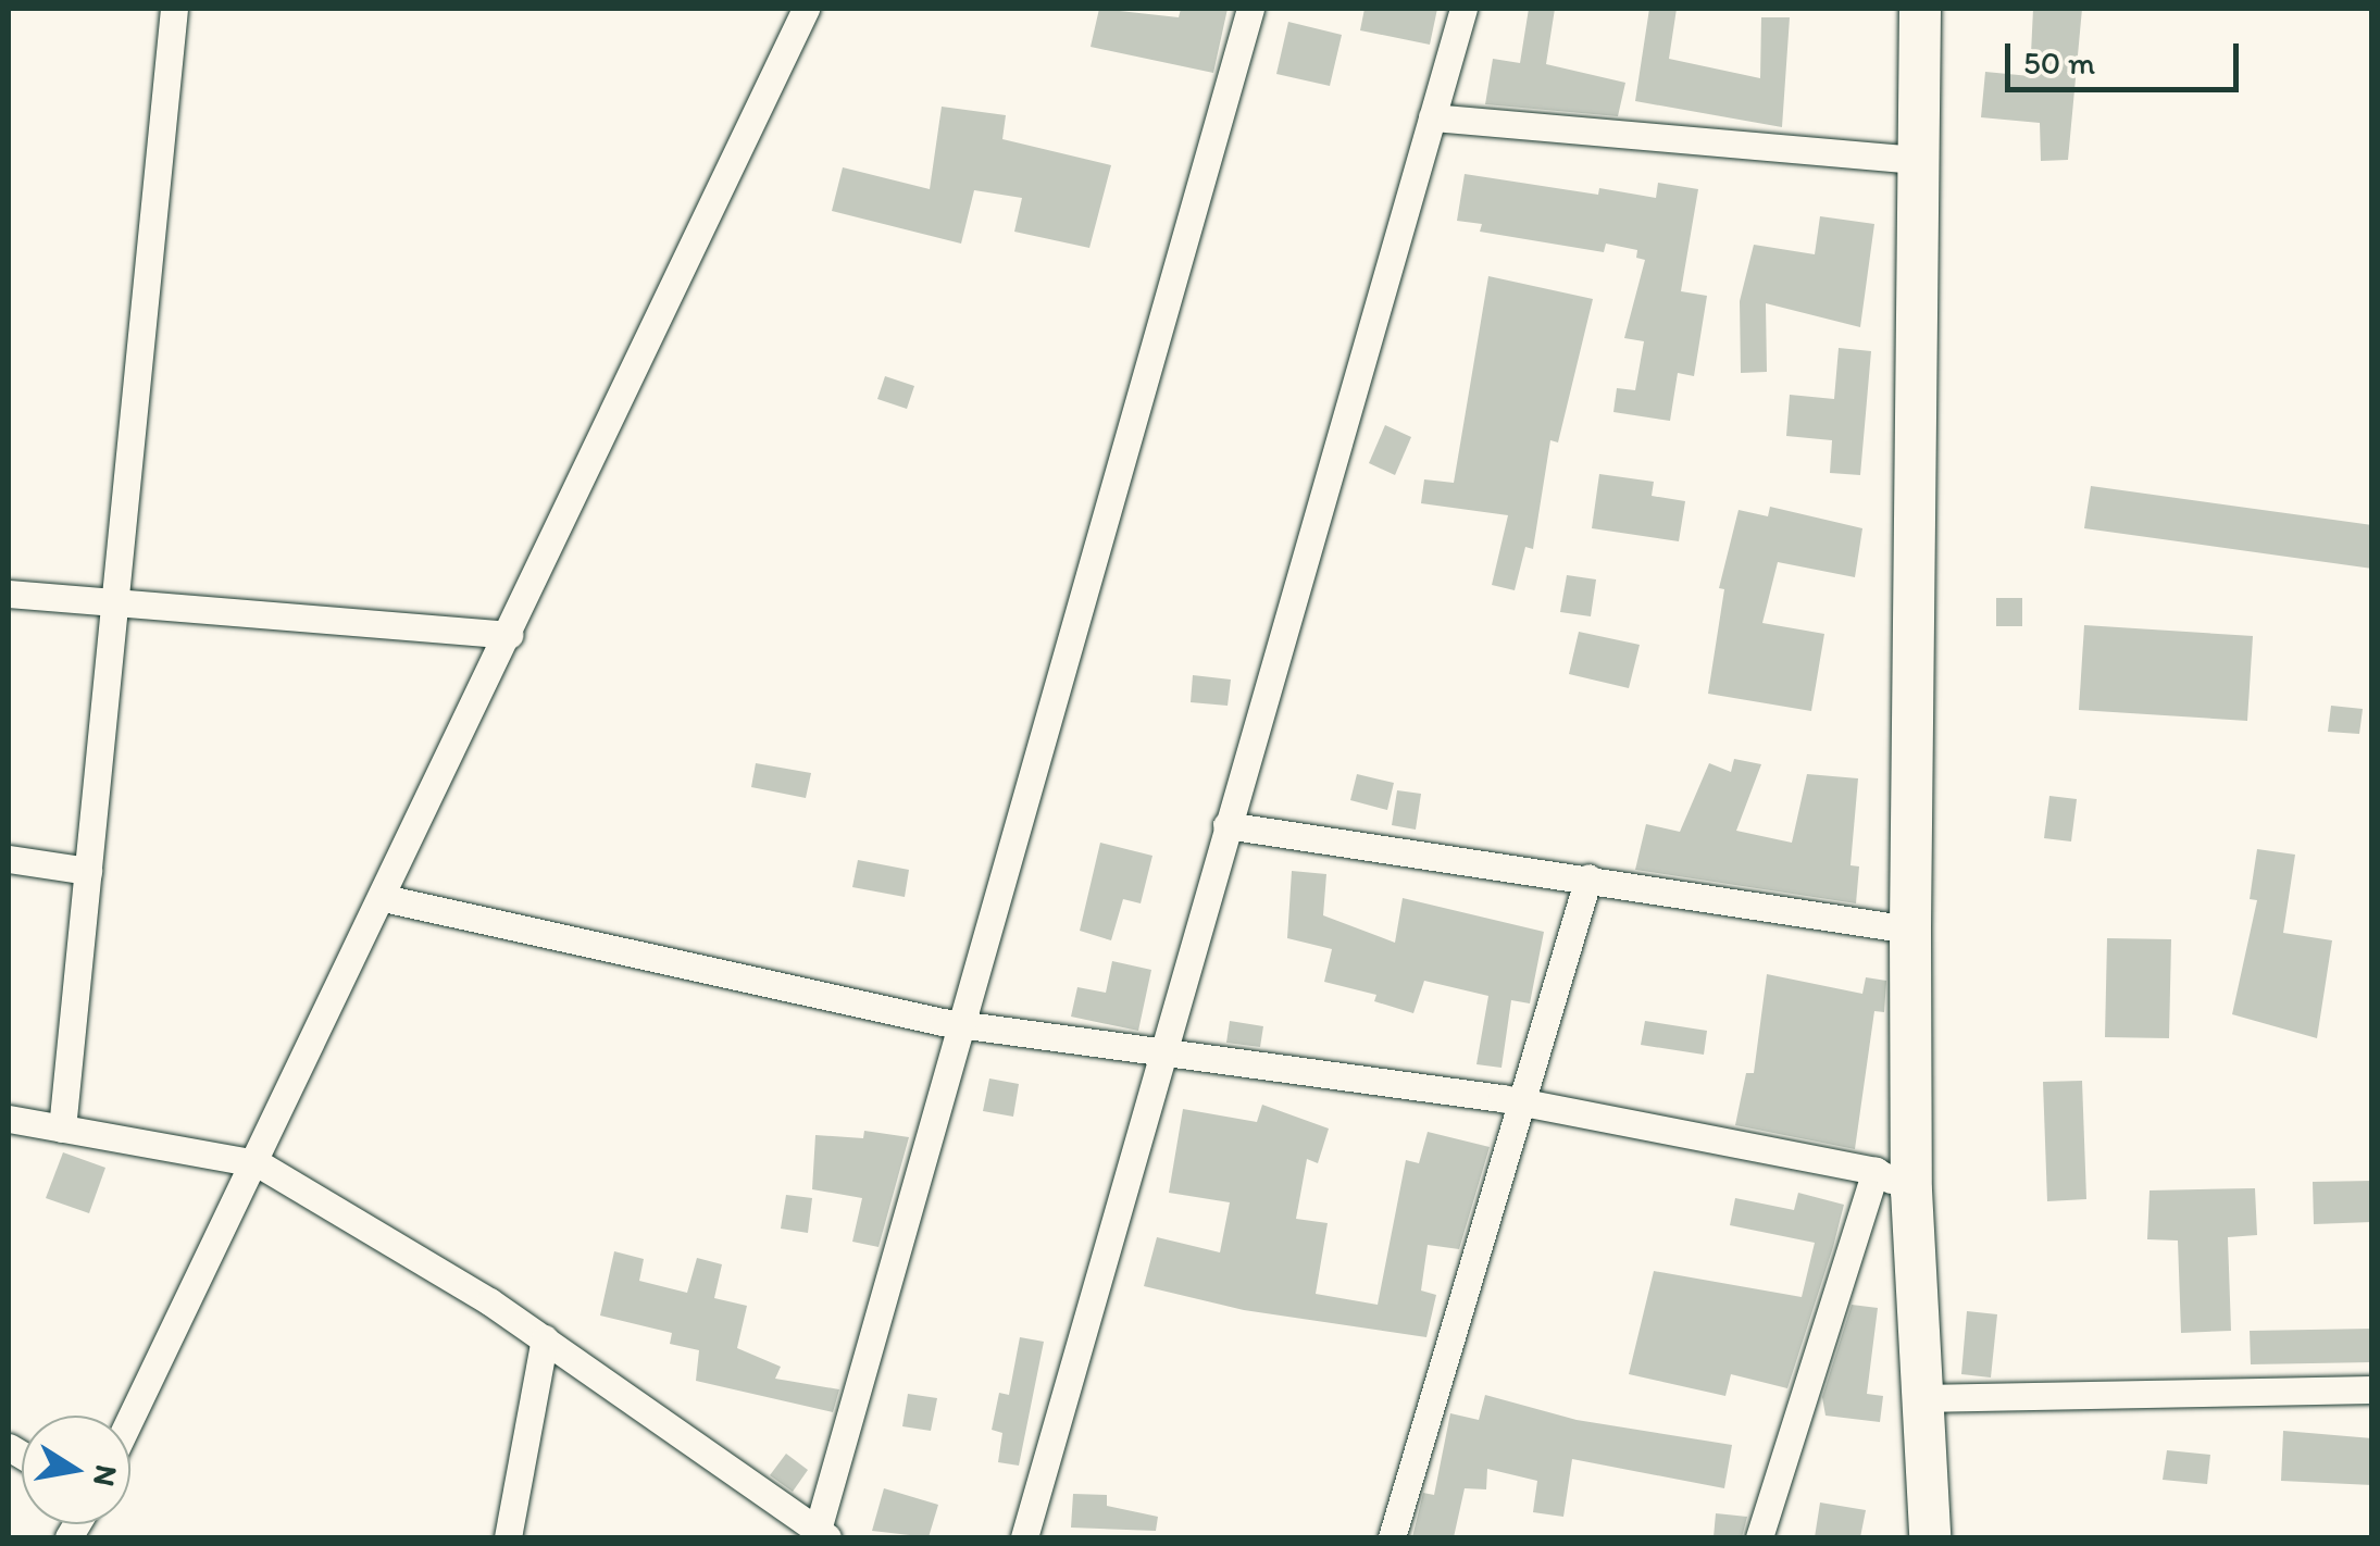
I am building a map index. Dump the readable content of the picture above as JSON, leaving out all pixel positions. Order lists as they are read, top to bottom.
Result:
{
  "scale_bar": "50 m",
  "north": "right"
}
